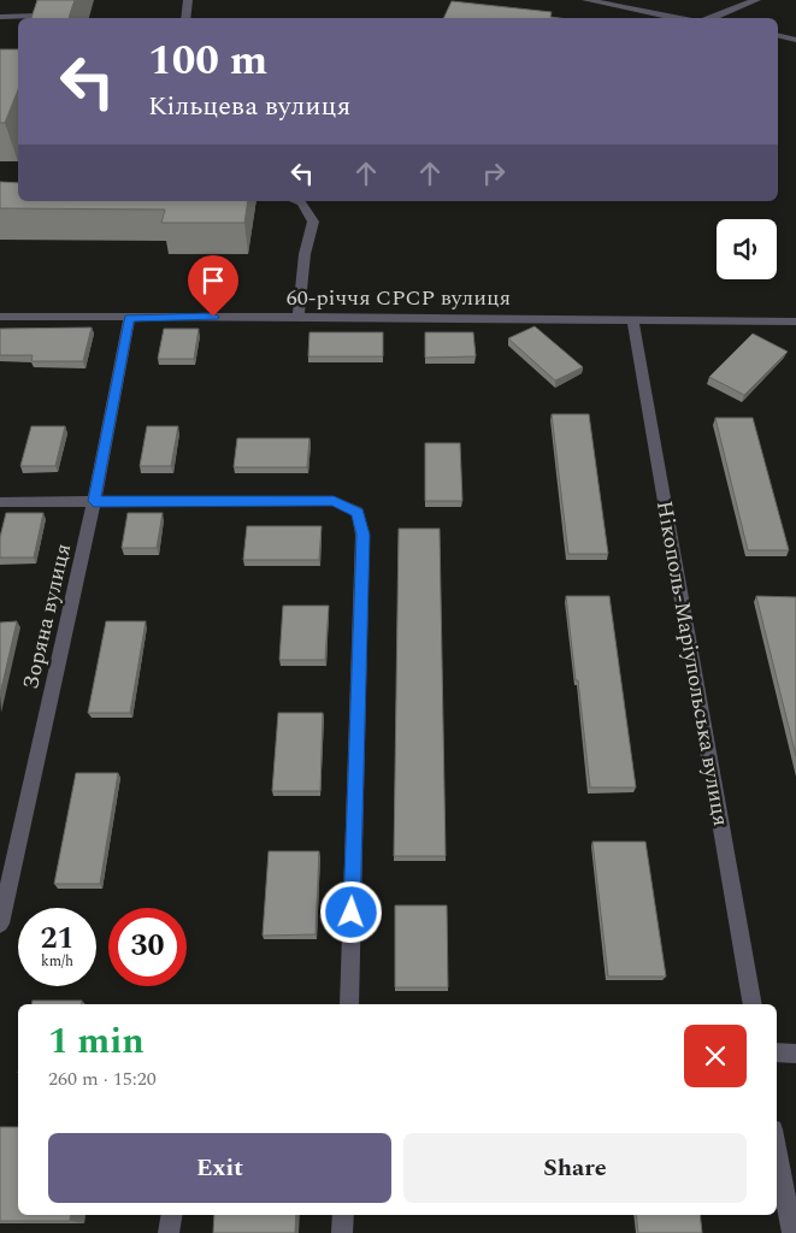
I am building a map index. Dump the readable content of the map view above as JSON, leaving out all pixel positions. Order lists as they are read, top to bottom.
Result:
{
  "streets": {
    "street": ["60-річчя СРСР вулиця", "Зоряна вулиця", "Нікополь-Маріупольська вулиця"]
  },
  "crossings": [
    ["60-річчя СРСР вулиця", "Зоряна вулиця"],
    ["60-річчя СРСР вулиця", "Нікополь-Маріупольська вулиця"]
  ],
  "page": {
    "turn": ["100 m", "Кільцева вулиця"],
    "speed": "21 km/h",
    "limit": "30",
    "heading": ["1 min", "260 m · 15:20"],
    "buttons": ["Exit", "Share"]
  }
}
